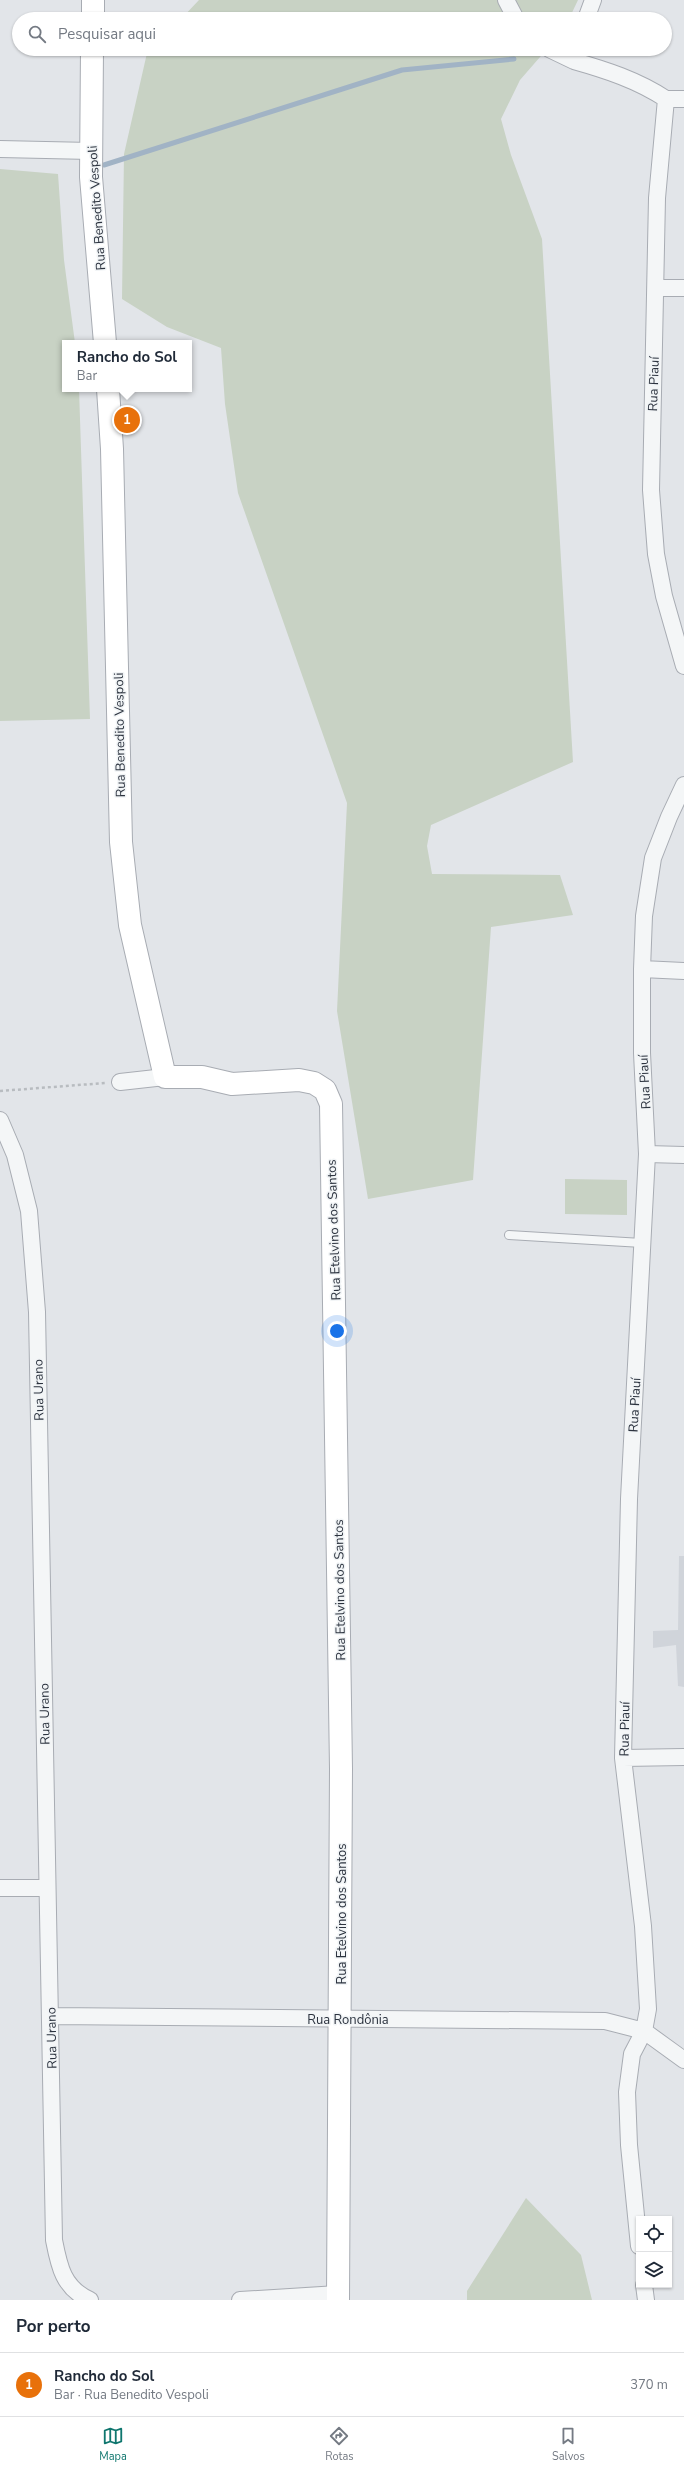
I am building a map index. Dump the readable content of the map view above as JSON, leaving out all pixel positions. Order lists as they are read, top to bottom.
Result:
{
  "streets": {
    "street": [
      "Rua Benedito Vespoli",
      "Rua Piauí",
      "Rua Etelvino dos Santos",
      "Rua Urano",
      "Rua Rondônia"
    ]
  },
  "crossings": [
    ["Rua Benedito Vespoli", "Rua Etelvino dos Santos"],
    ["Rua Piauí", "Rua Rondônia"],
    ["Rua Etelvino dos Santos", "Rua Rondônia"],
    ["Rua Urano", "Rua Rondônia"]
  ],
  "page": {
    "search": "Pesquisar aqui",
    "popup": ["Rancho do Sol", "Bar"],
    "pins": "1",
    "heading": "Por perto",
    "list": [
      {
        "mark": "1",
        "name": "Rancho do Sol",
        "note": "Bar · Rua Benedito Vespoli",
        "value": "370 m"
      }
    ],
    "nav": ["Mapa", "Rotas", "Salvos"]
  }
}
